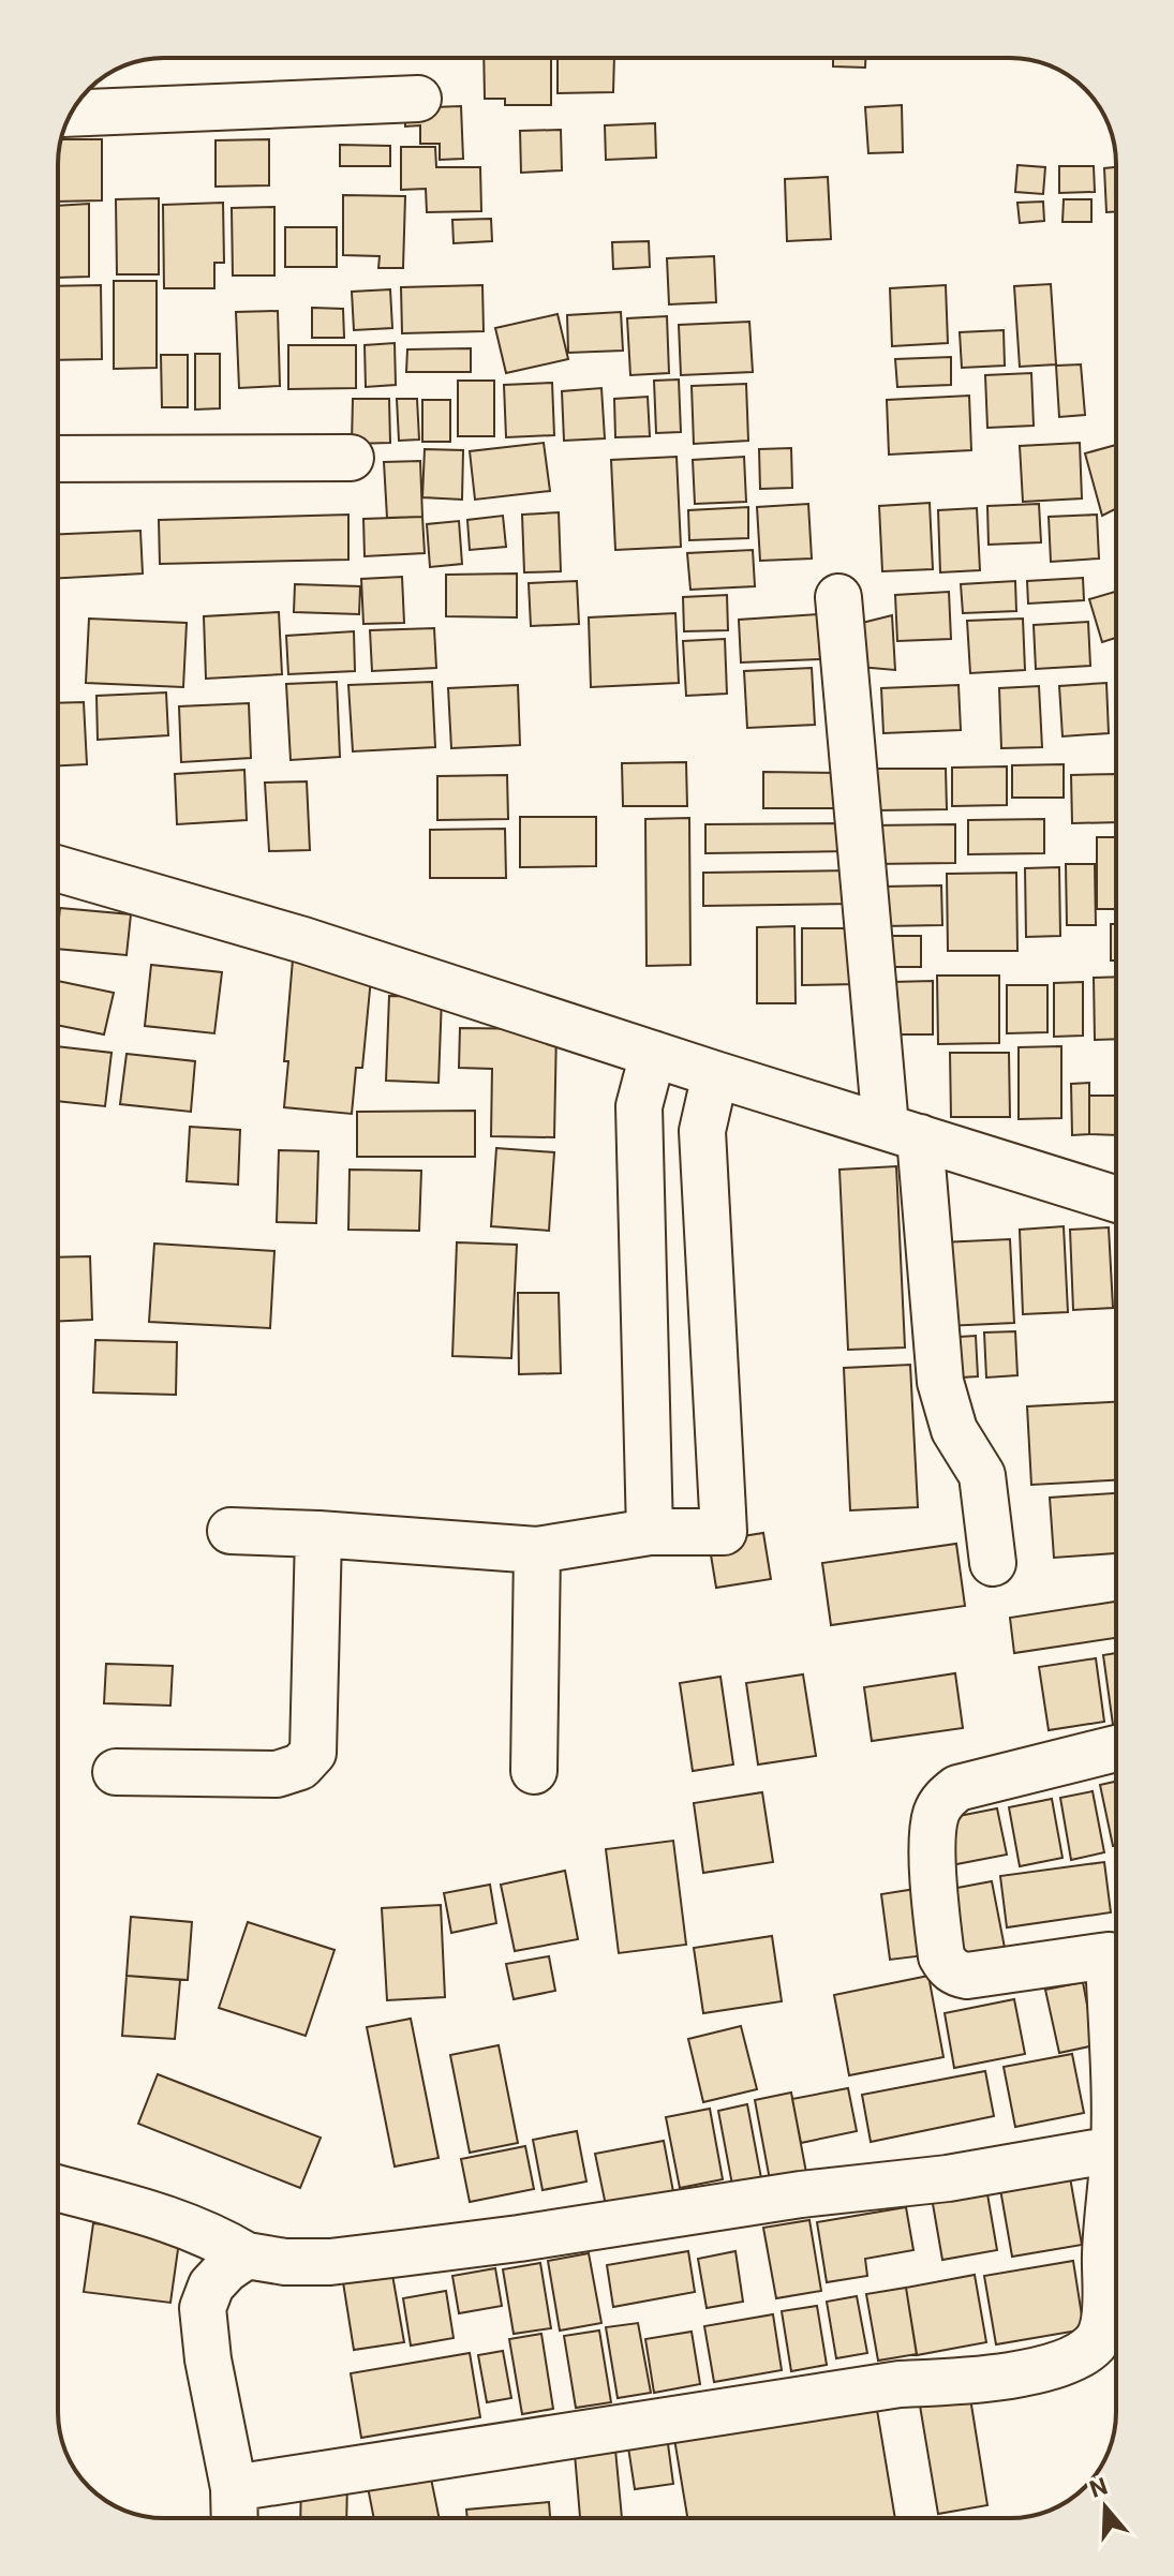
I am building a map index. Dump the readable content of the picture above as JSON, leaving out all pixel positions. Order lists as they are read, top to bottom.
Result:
{
  "north": "top"
}
